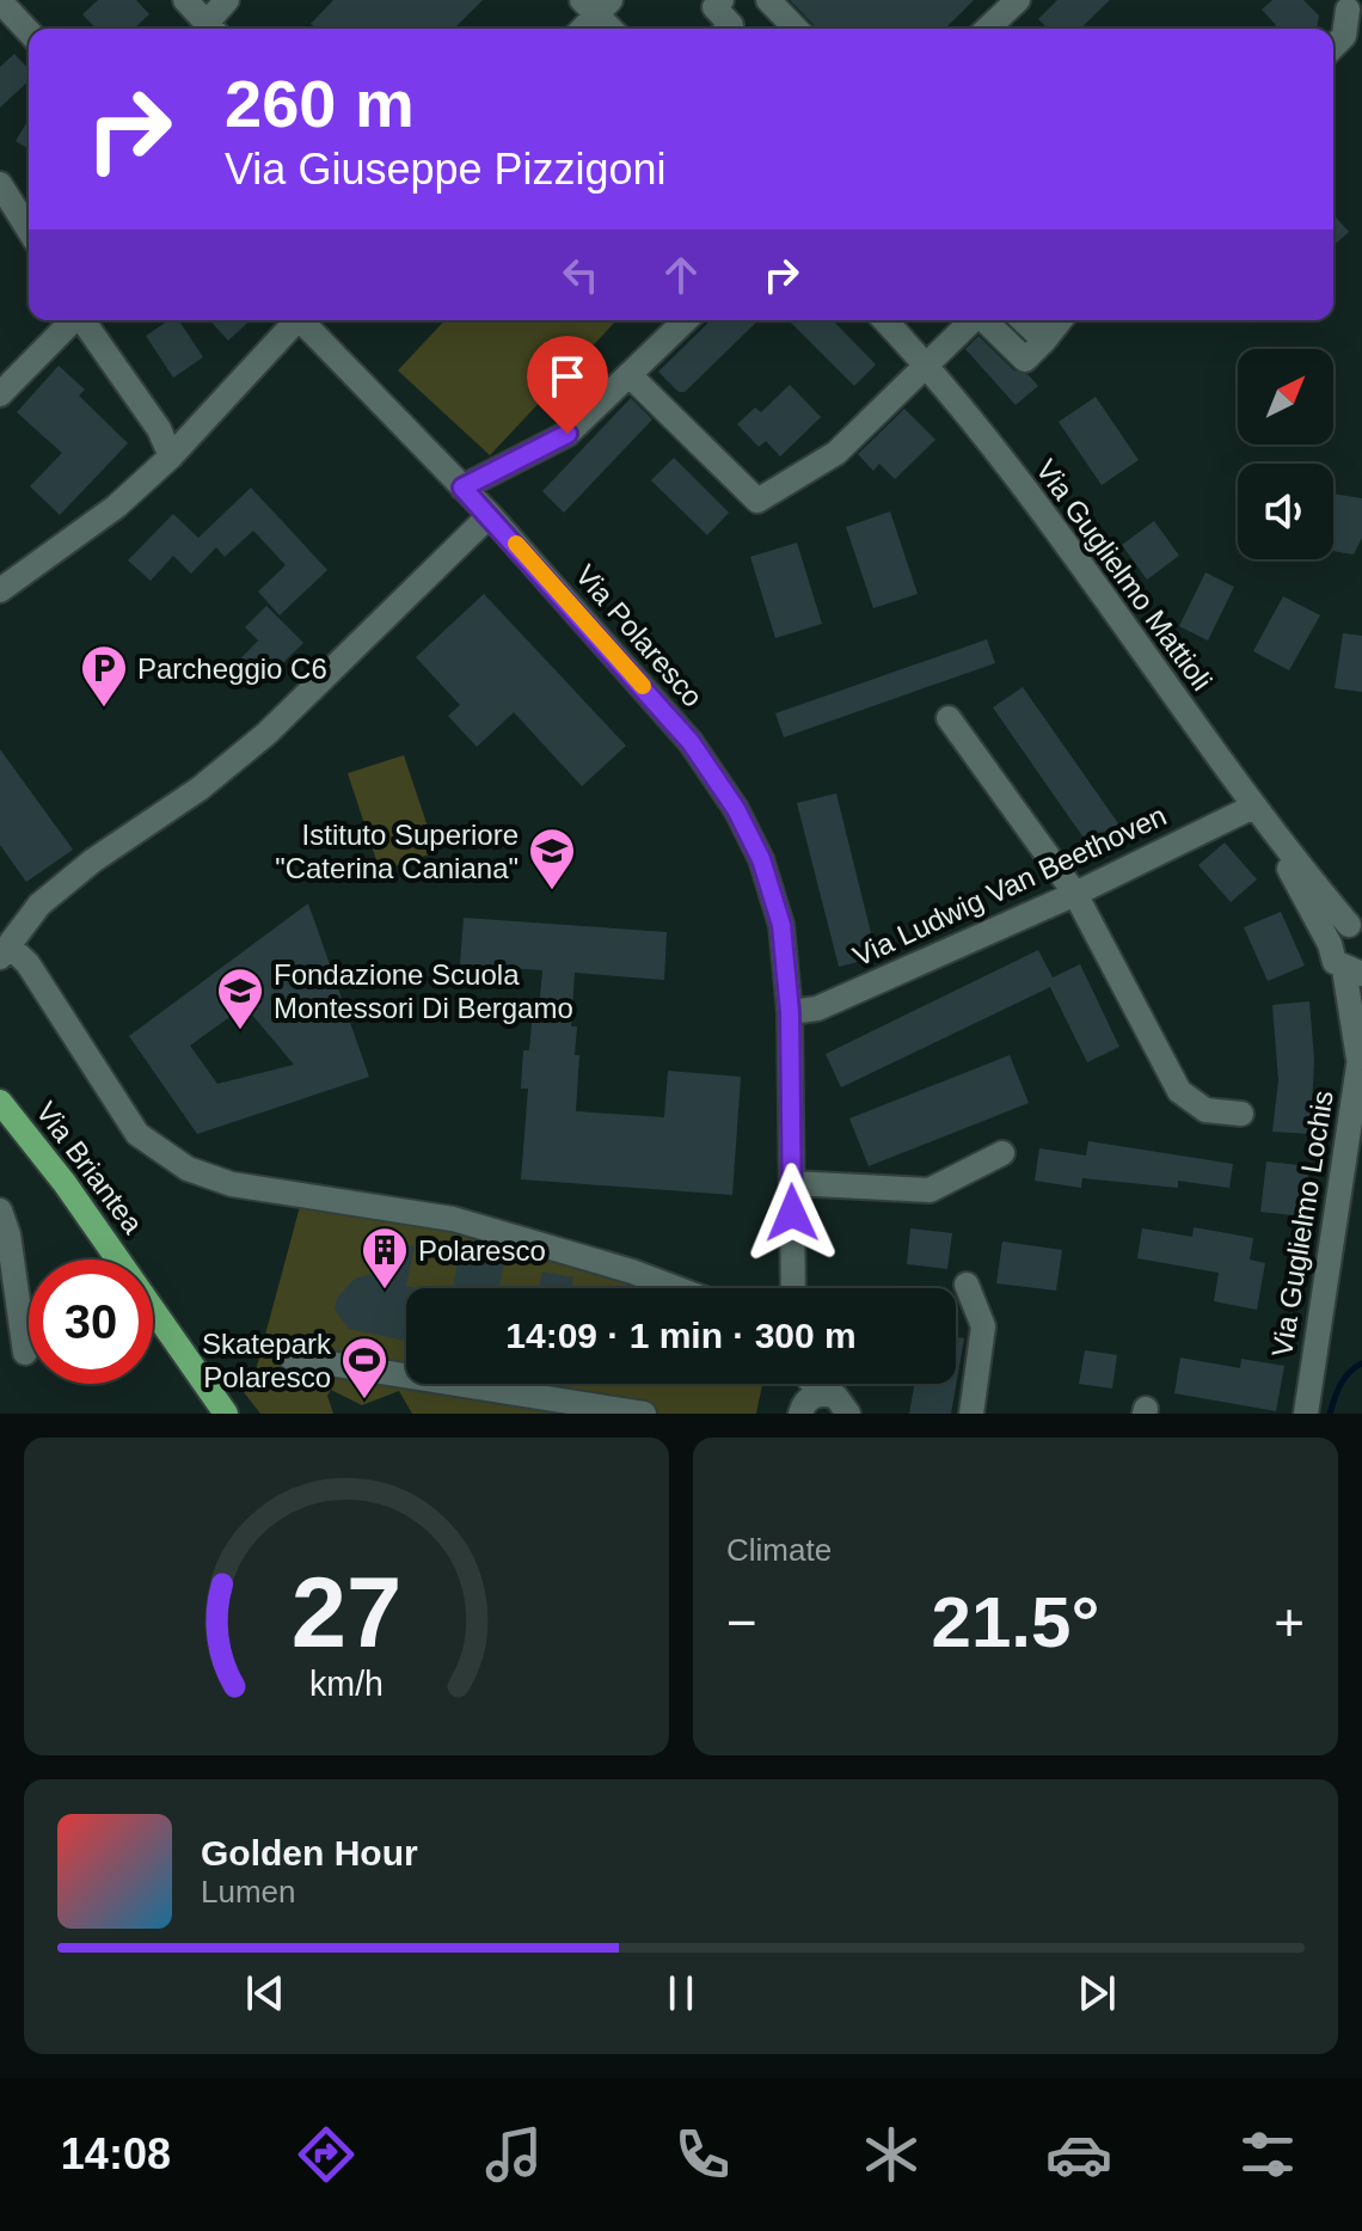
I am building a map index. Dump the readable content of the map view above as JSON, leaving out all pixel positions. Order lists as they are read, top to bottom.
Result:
{
  "streets": {
    "main road": ["Via Briantea"],
    "street": [
      "Via Guglielmo Mattioli",
      "Via Polaresco",
      "Via Ludwig Van Beethoven",
      "Via Guglielmo Lochis"
    ]
  },
  "crossings": [
    ["Via Guglielmo Mattioli", "Via Ludwig Van Beethoven"],
    ["Via Guglielmo Mattioli", "Via Guglielmo Lochis"],
    ["Via Polaresco", "Via Ludwig Van Beethoven"]
  ],
  "places": {
    "parking": ["Parcheggio C6"],
    "school or university": ["Istituto Superiore \"Caterina Caniana\"", "Fondazione Scuola Montessori Di Bergamo"],
    "building": ["Polaresco"],
    "sports": ["Skatepark Polaresco"]
  },
  "north": "top right",
  "page": {
    "turn": ["260 m", "Via Giuseppe Pizzigoni"],
    "limit": "30",
    "trip": "14:09 · 1 min · 300 m",
    "tile": "Climate",
    "heat": ["−", "21.5°", "+"],
    "song": ["Golden Hour", "Lumen"],
    "tabs": "14:08",
    "gauge": ["27", "km/h"]
  }
}
